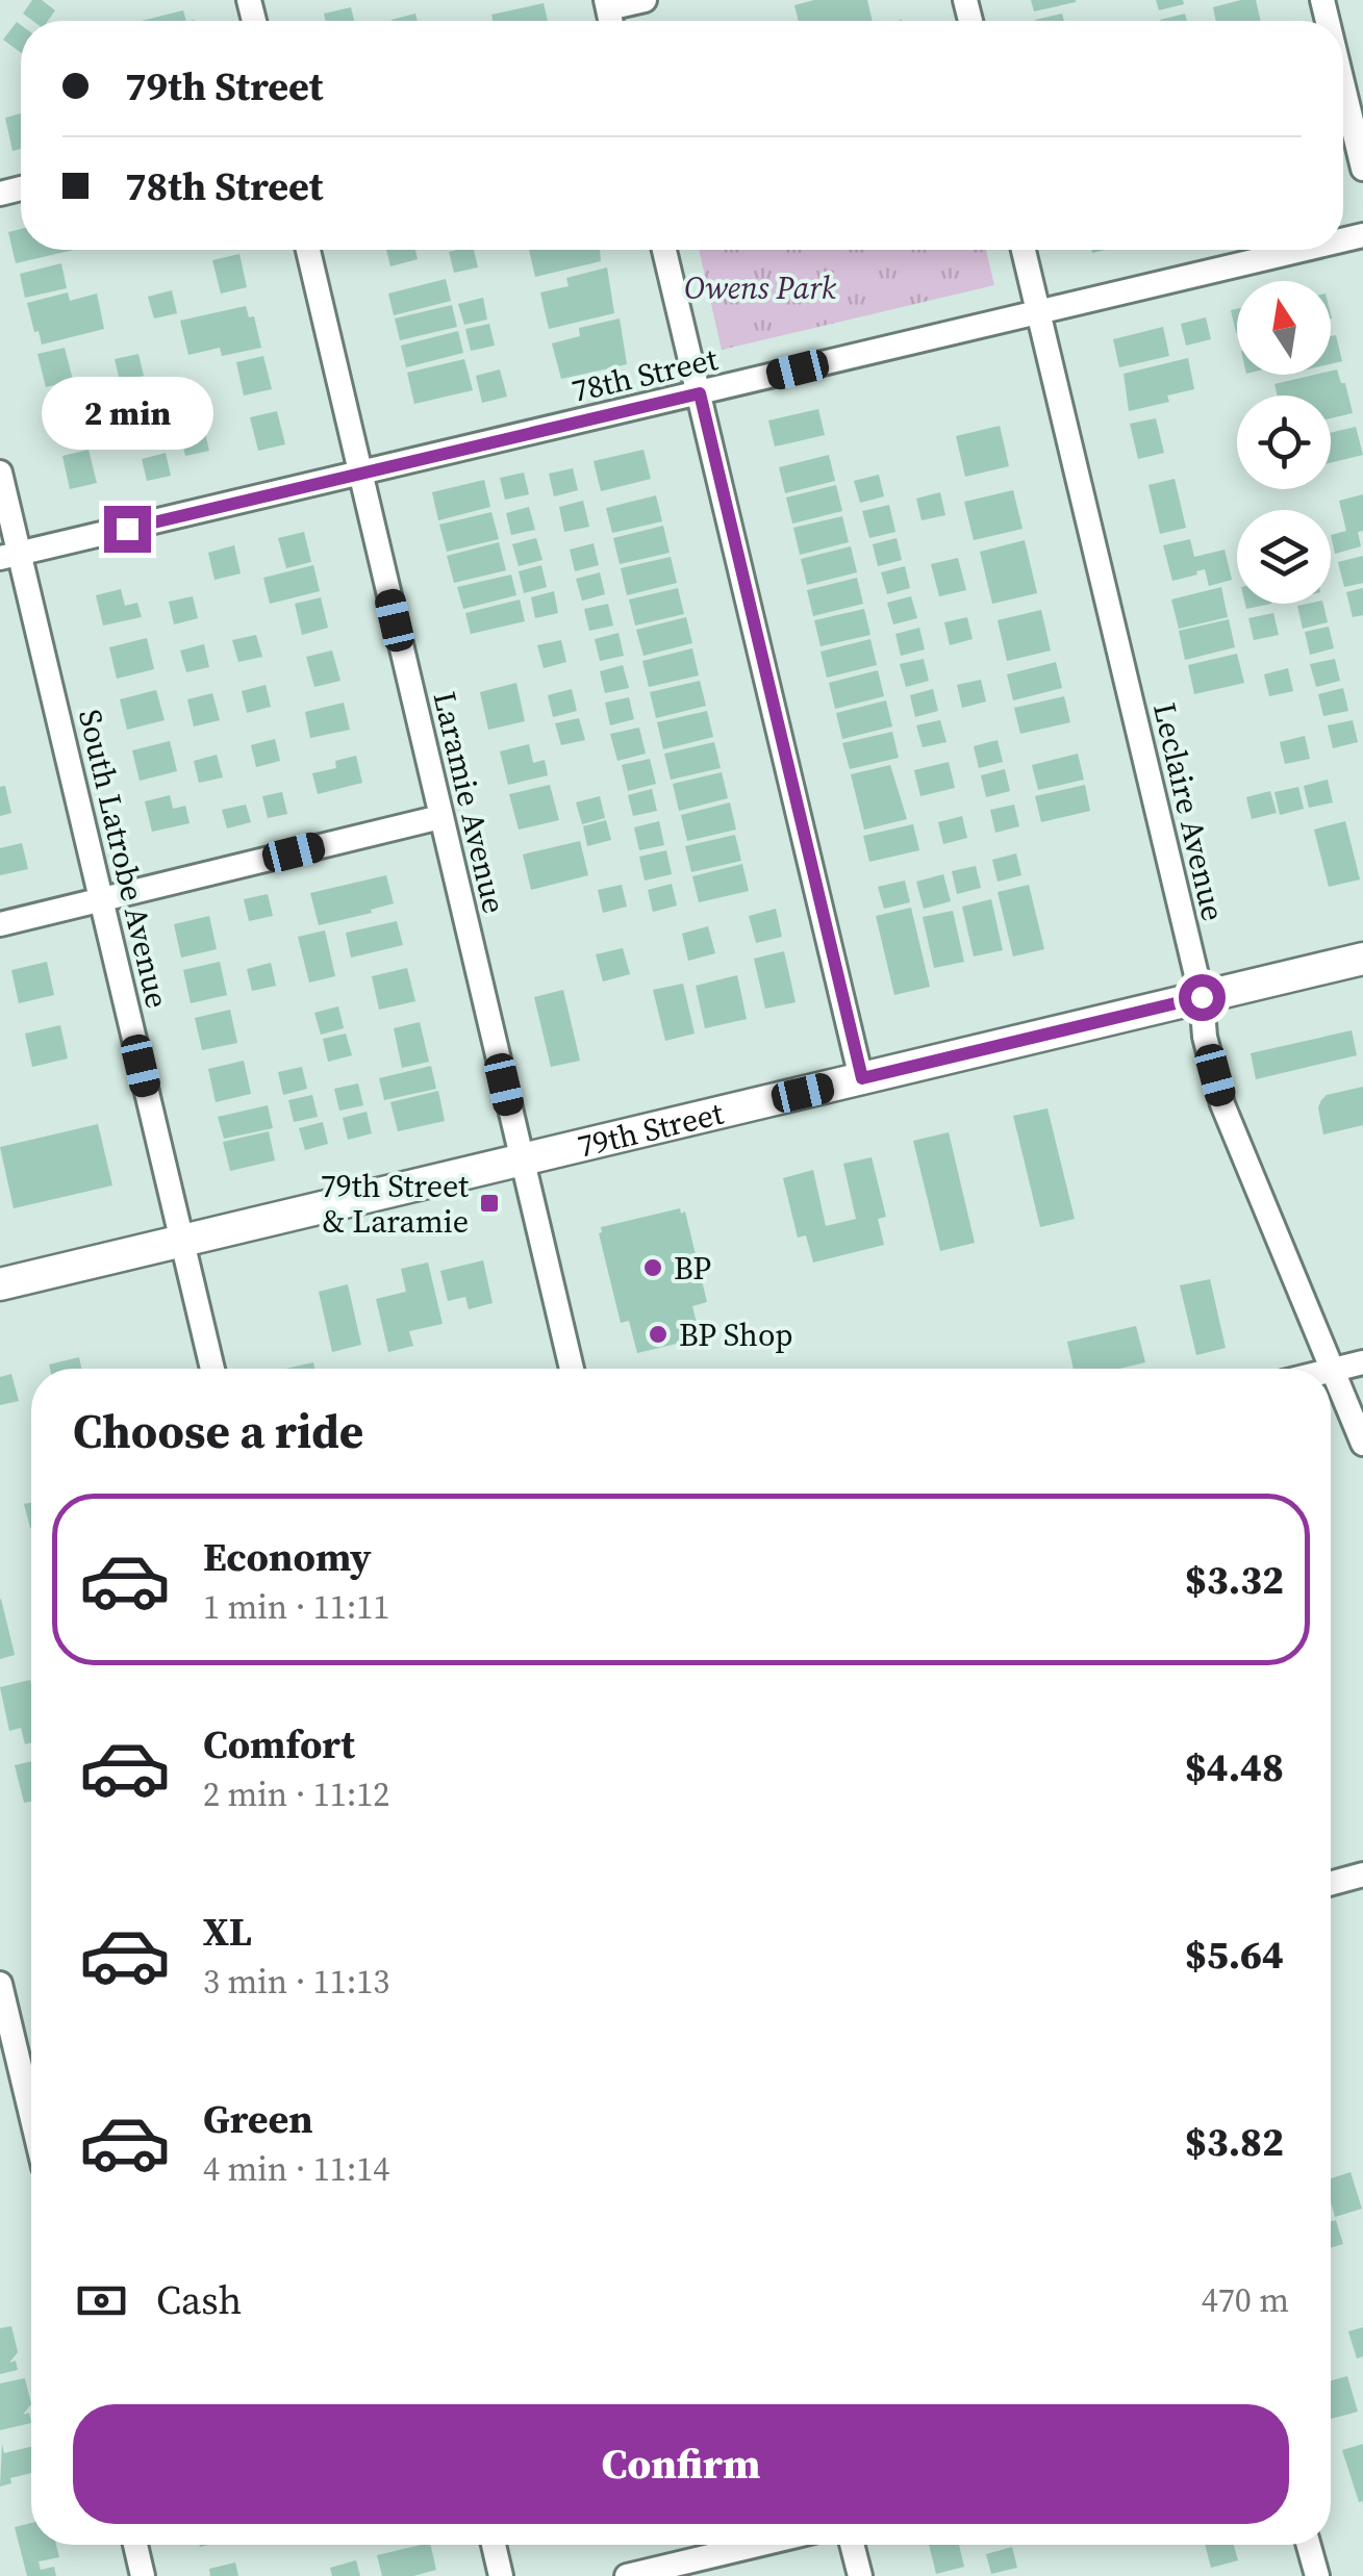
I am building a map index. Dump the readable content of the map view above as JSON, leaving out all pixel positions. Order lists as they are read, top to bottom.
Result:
{
  "streets": {
    "main road": ["79th Street"],
    "street": [
      "78th Street",
      "Laramie Avenue",
      "Leclaire Avenue",
      "South Latrobe Avenue"
    ]
  },
  "crossings": [
    ["78th Street", "Laramie Avenue"],
    ["78th Street", "Leclaire Avenue"],
    ["78th Street", "South Latrobe Avenue"],
    ["Laramie Avenue", "79th Street"],
    ["Leclaire Avenue", "79th Street"],
    ["South Latrobe Avenue", "79th Street"]
  ],
  "parks": ["Owens Park"],
  "places": {
    "transit": ["79th Street & Laramie"],
    "other": ["BP", "BP Shop"]
  },
  "north": "top",
  "page": {
    "banner": ["79th Street", "78th Street"],
    "bubble": "2 min",
    "heading": "Choose a ride",
    "list": [
      {
        "name": "Economy",
        "note": "1 min · 11:11",
        "value": "$3.32"
      },
      {
        "name": "Comfort",
        "note": "2 min · 11:12",
        "value": "$4.48"
      },
      {
        "name": "XL",
        "note": "3 min · 11:13",
        "value": "$5.64"
      },
      {
        "name": "Green",
        "note": "4 min · 11:14",
        "value": "$3.82"
      }
    ],
    "pay": ["Cash", "470 m"],
    "buttons": "Confirm"
  }
}
